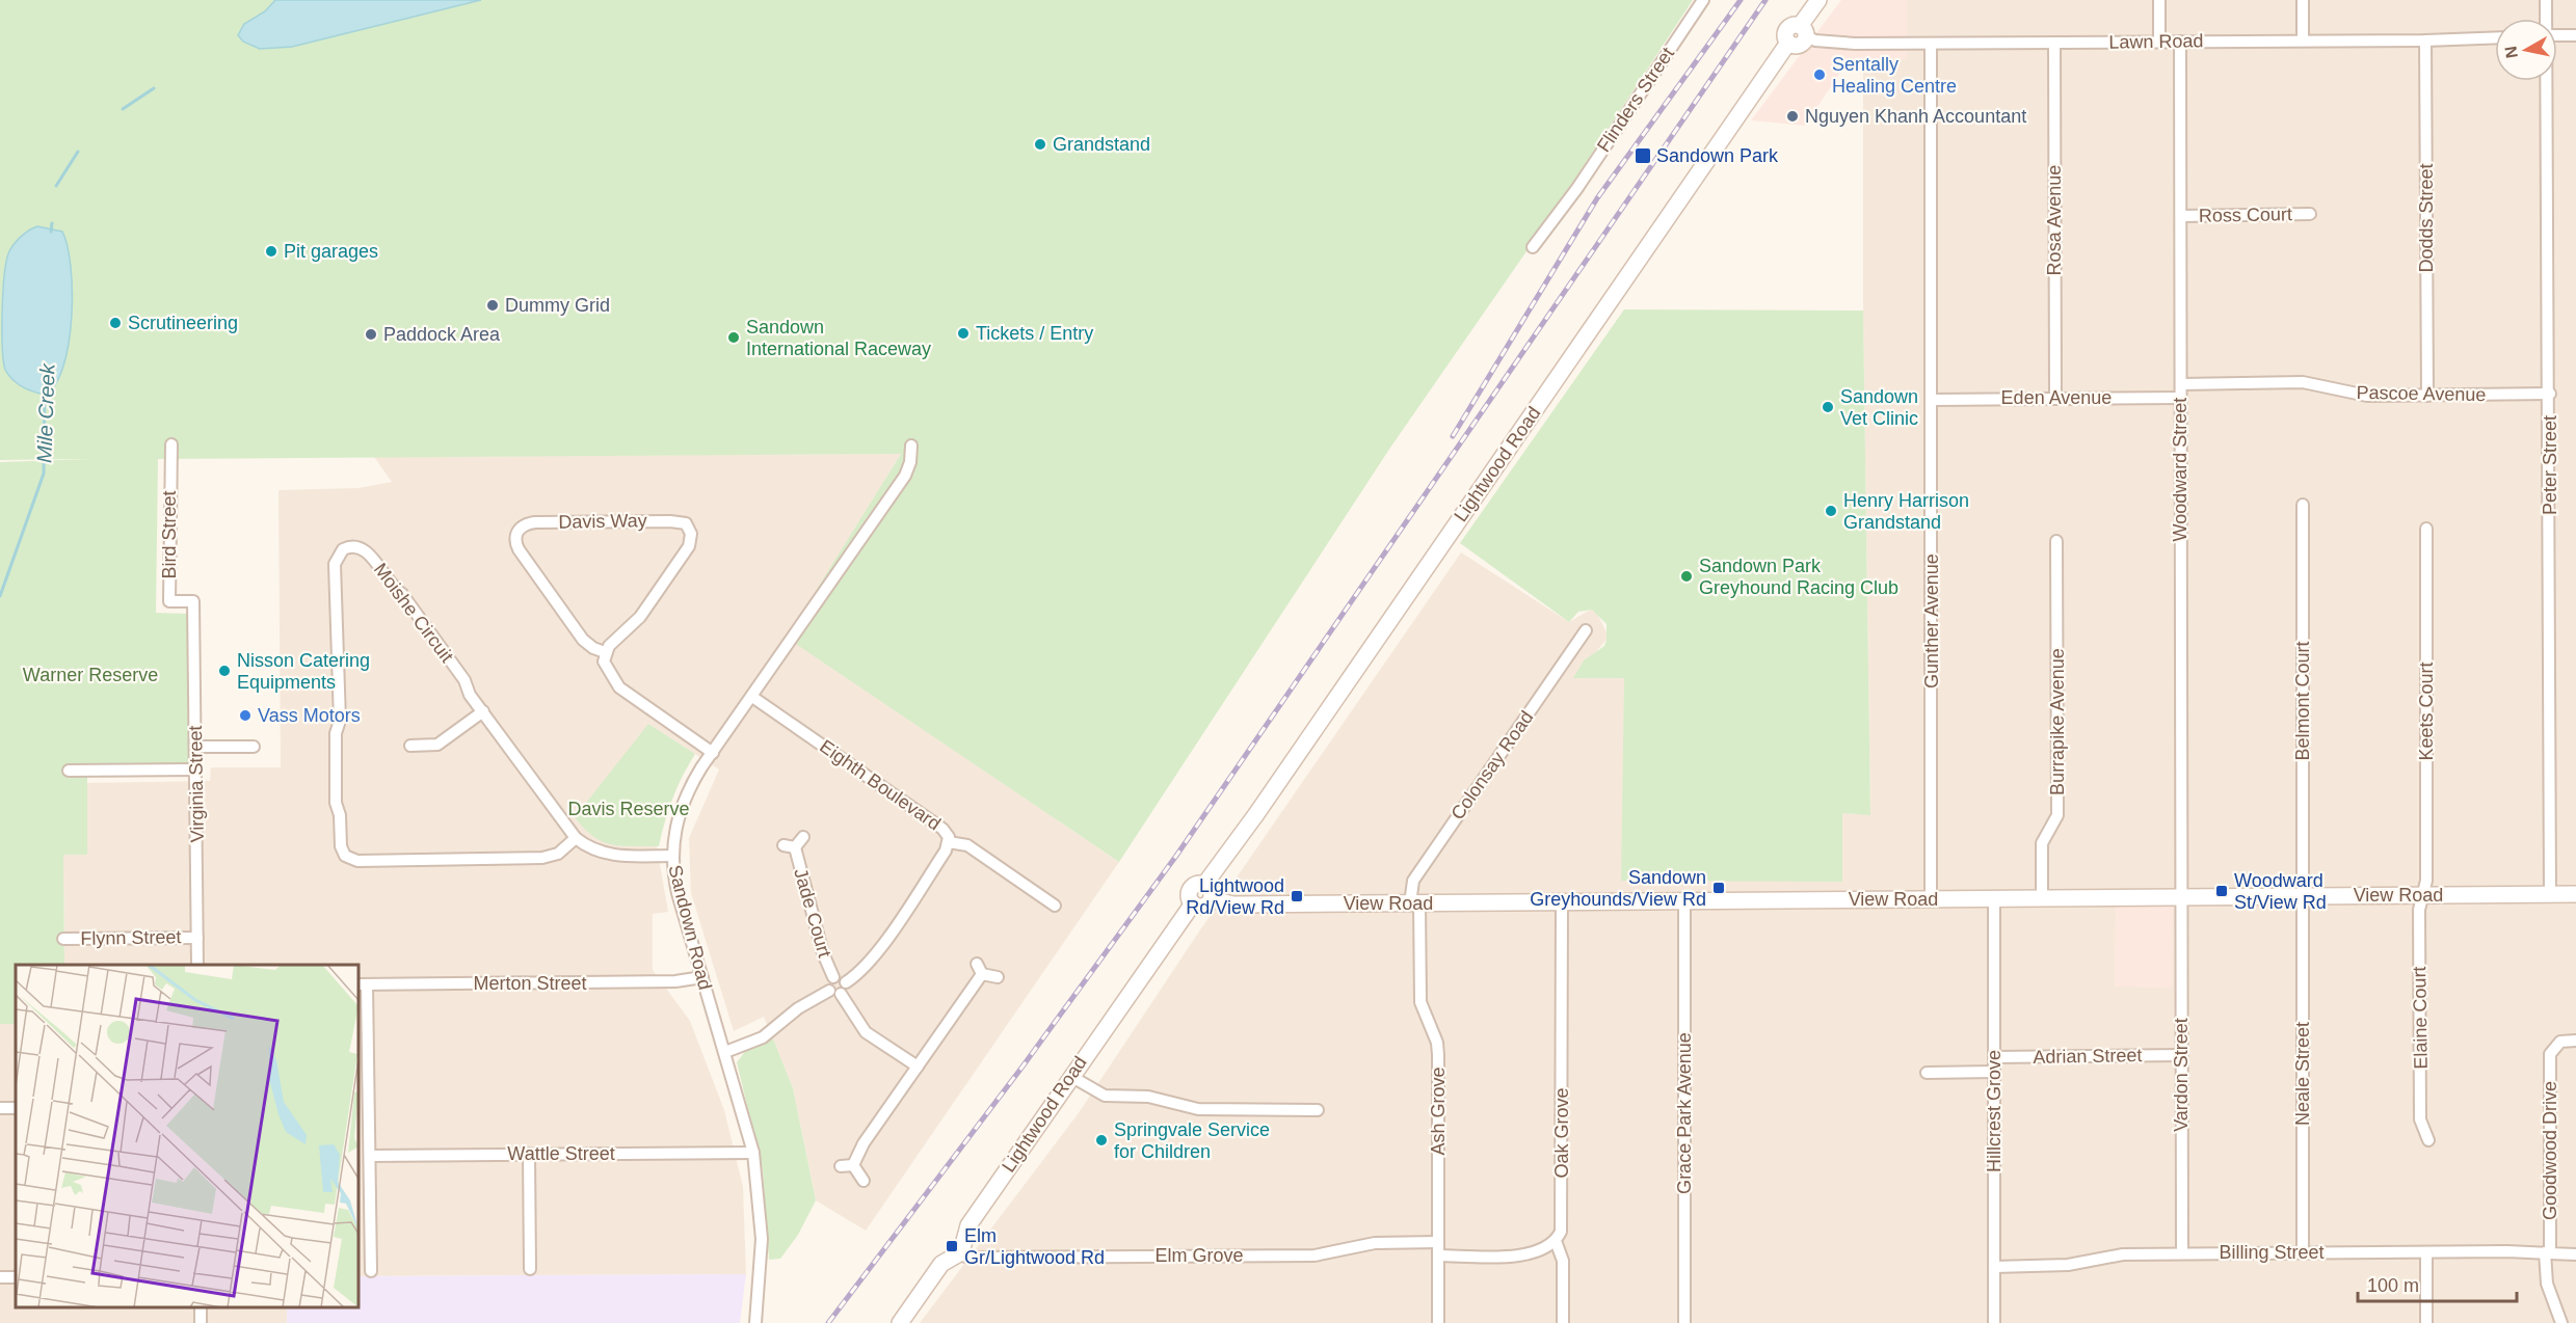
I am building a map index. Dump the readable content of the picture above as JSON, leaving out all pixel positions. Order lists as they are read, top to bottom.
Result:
{
  "streets": {
    "main road": ["Lightwood Road", "View Road"],
    "street": [
      "Lawn Road",
      "Flinders Street",
      "Ross Court",
      "Dodds Street",
      "Rosa Avenue",
      "Pascoe Avenue",
      "Eden Avenue",
      "Peter Street",
      "Woodward Street",
      "Davis Way",
      "Bird Street",
      "Moishe Circuit",
      "Gunther Avenue",
      "Belmont Court",
      "Keets Court",
      "Burrapike Avenue",
      "Colonsay Road",
      "Virginia Street",
      "Eighth Boulevard",
      "Jade Court",
      "Sandown Road",
      "Flynn Street",
      "Merton Street",
      "Elaine Court",
      "Adrian Street",
      "Neale Street",
      "Vardon Street",
      "Ash Grove",
      "Hillcrest Grove",
      "Grace Park Avenue",
      "Oak Grove",
      "Goodwood Drive",
      "Wattle Street",
      "Billing Street",
      "Elm Grove"
    ]
  },
  "crossings": [
    ["Lawn Road", "Dodds Street"],
    ["Lawn Road", "Rosa Avenue"],
    ["Lawn Road", "Lightwood Road"],
    ["Lawn Road", "Woodward Street"],
    ["Lawn Road", "Gunther Avenue"],
    ["Ross Court", "Woodward Street"],
    ["Dodds Street", "Pascoe Avenue"],
    ["Rosa Avenue", "Eden Avenue"],
    ["Pascoe Avenue", "Peter Street"],
    ["Pascoe Avenue", "Woodward Street"],
    ["Eden Avenue", "Woodward Street"],
    ["Eden Avenue", "Gunther Avenue"],
    ["Lightwood Road", "View Road"],
    ["Lightwood Road", "Elm Grove"],
    ["Peter Street", "View Road"],
    ["Woodward Street", "View Road"],
    ["Woodward Street", "Vardon Street"],
    ["Bird Street", "Virginia Street"],
    ["Moishe Circuit", "Sandown Road"],
    ["Gunther Avenue", "View Road"],
    ["Belmont Court", "View Road"],
    ["Belmont Court", "Neale Street"],
    ["Keets Court", "View Road"],
    ["Keets Court", "Elaine Court"],
    ["Burrapike Avenue", "View Road"],
    ["Colonsay Road", "View Road"],
    ["Colonsay Road", "Ash Grove"],
    ["Virginia Street", "Flynn Street"],
    ["Eighth Boulevard", "Jade Court"],
    ["Eighth Boulevard", "Sandown Road"],
    ["View Road", "Elaine Court"],
    ["View Road", "Neale Street"],
    ["View Road", "Vardon Street"],
    ["View Road", "Ash Grove"],
    ["View Road", "Hillcrest Grove"],
    ["View Road", "Grace Park Avenue"],
    ["View Road", "Oak Grove"],
    ["Sandown Road", "Merton Street"],
    ["Sandown Road", "Wattle Street"],
    ["Adrian Street", "Vardon Street"],
    ["Adrian Street", "Hillcrest Grove"],
    ["Neale Street", "Billing Street"],
    ["Vardon Street", "Billing Street"],
    ["Ash Grove", "Elm Grove"],
    ["Hillcrest Grove", "Billing Street"],
    ["Goodwood Drive", "Billing Street"]
  ],
  "water": ["Mile Creek"],
  "parks": ["Warner Reserve", "Davis Reserve"],
  "places": {
    "other": [
      "Sentally Healing Centre",
      "Nguyen Khanh Accountant",
      "Grandstand",
      "Pit garages",
      "Dummy Grid",
      "Scrutineering",
      "Tickets / Entry",
      "Paddock Area",
      "Sandown International Raceway",
      "Sandown Vet Clinic",
      "Henry Harrison Grandstand",
      "Sandown Park Greyhound Racing Club",
      "Nisson Catering Equipments",
      "Vass Motors",
      "Springvale Service for Children"
    ],
    "transit": [
      "Sandown Park",
      "Sandown Greyhounds/View Rd",
      "Woodward St/View Rd",
      "Lightwood Rd/View Rd",
      "Elm Gr/Lightwood Rd"
    ]
  },
  "scale_bar": "100 m",
  "north": "left"
}
